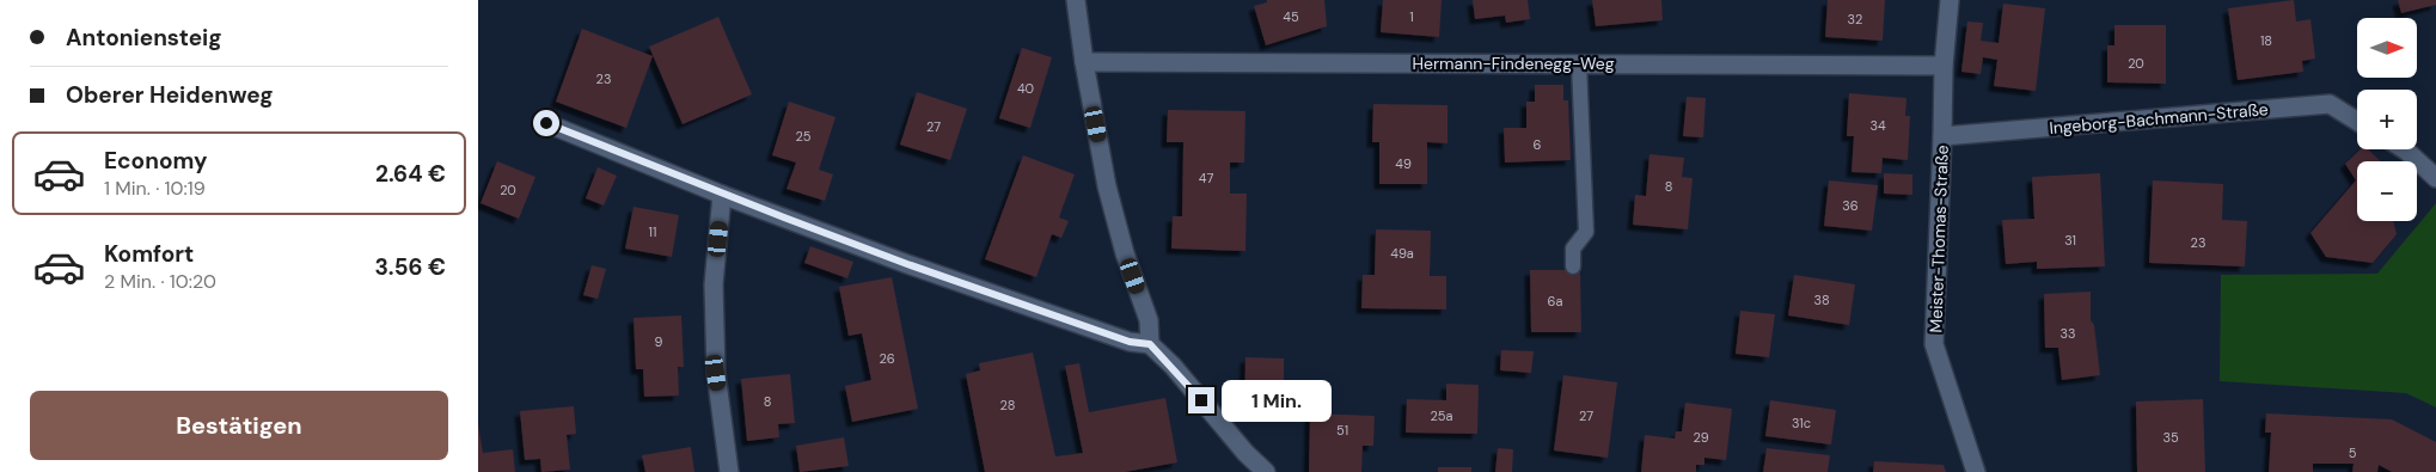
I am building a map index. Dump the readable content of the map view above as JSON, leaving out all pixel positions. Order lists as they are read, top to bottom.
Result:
{
  "streets": {
    "street": ["Hermann-Findenegg-Weg", "Ingeborg-Bachmann-Straße", "Meister-Thomas-Straße"]
  },
  "crossings": [
    ["Hermann-Findenegg-Weg", "Meister-Thomas-Straße"],
    ["Ingeborg-Bachmann-Straße", "Meister-Thomas-Straße"]
  ],
  "house_numbers": [
    "45",
    "1",
    "32",
    "18",
    "20",
    "23",
    "40",
    "34",
    "27",
    "25",
    "6",
    "49",
    "47",
    "8",
    "20",
    "36",
    "11",
    "31",
    "23",
    "49a",
    "38",
    "6a",
    "33",
    "9",
    "26",
    "8",
    "28",
    "25a",
    "27",
    "31c",
    "51",
    "29",
    "35",
    "5"
  ],
  "north": "right",
  "page": {
    "banner": ["Antoniensteig", "Oberer Heidenweg"],
    "map_buttons": ["+", "−"],
    "list": [
      {
        "name": "Economy",
        "note": "1 Min. · 10:19",
        "value": "2.64 €"
      },
      {
        "name": "Komfort",
        "note": "2 Min. · 10:20",
        "value": "3.56 €"
      }
    ],
    "buttons": "Bestätigen",
    "bubble": "1 Min."
  }
}
